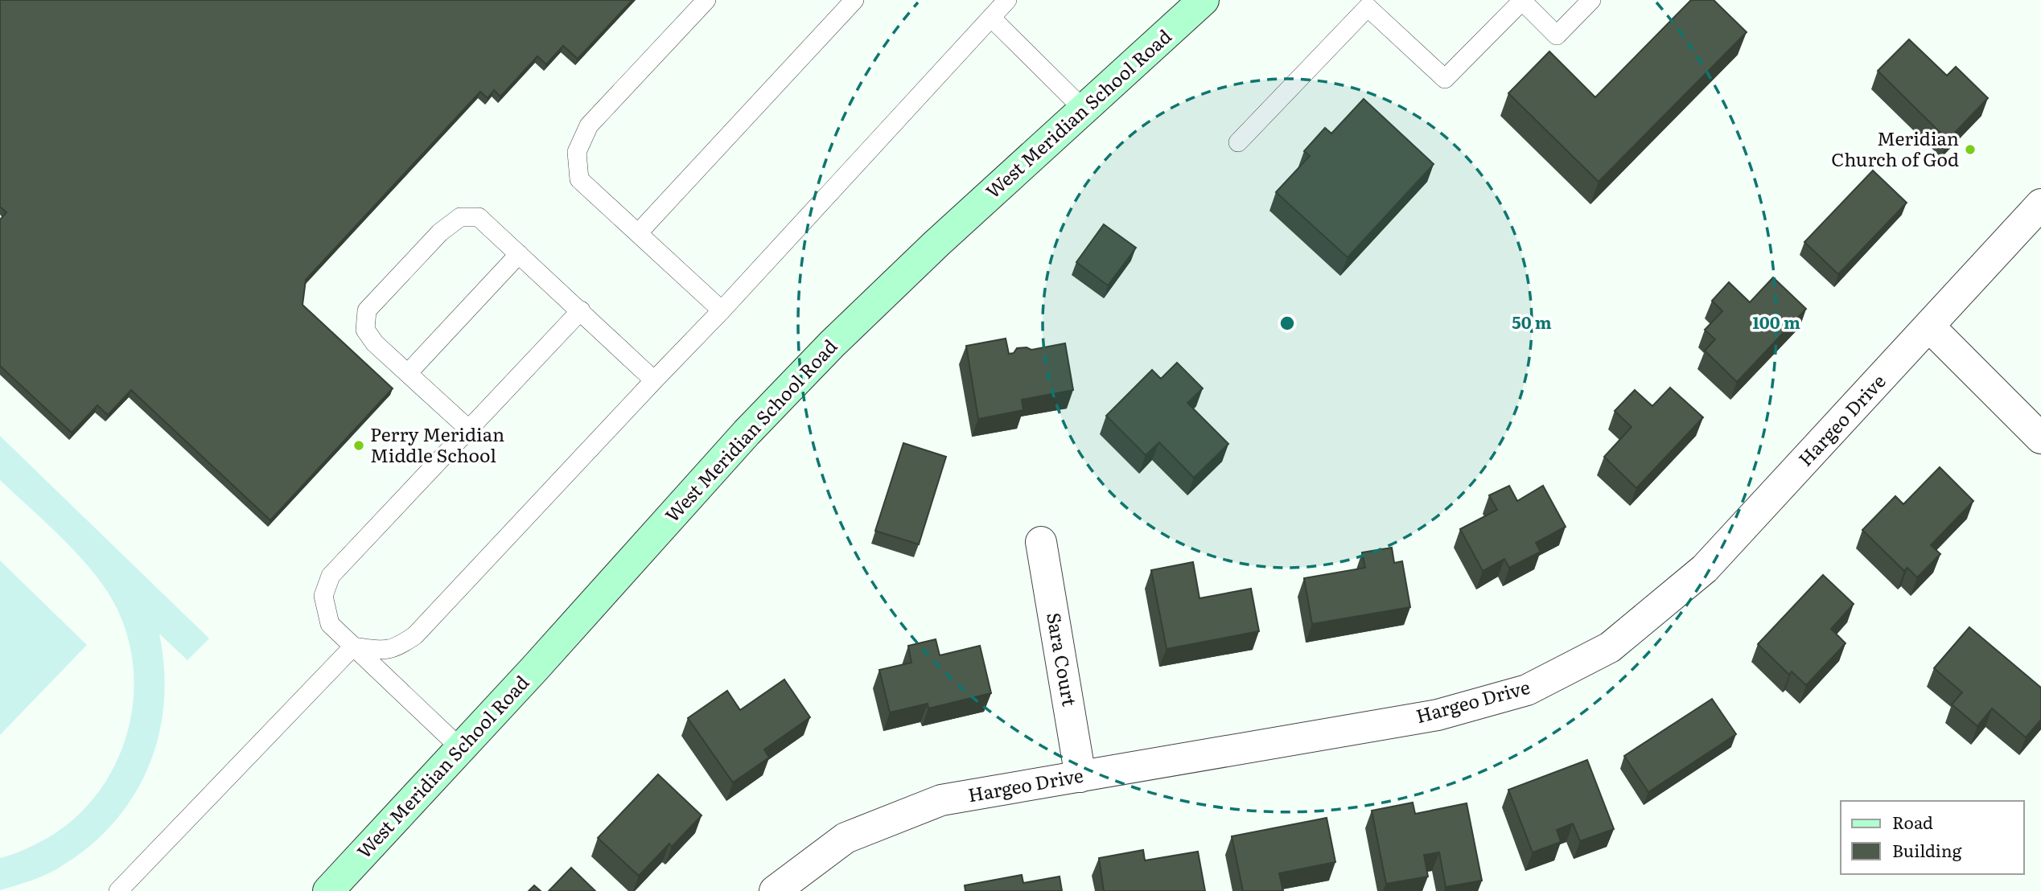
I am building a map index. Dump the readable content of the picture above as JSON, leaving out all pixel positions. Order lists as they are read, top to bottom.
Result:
{
  "streets": {
    "main road": ["West Meridian School Road"],
    "street": ["Hargeo Drive", "Sara Court"]
  },
  "crossings": [
    ["Hargeo Drive", "Sara Court"]
  ],
  "places": ["Meridian Church of God", "Perry Meridian Middle School"],
  "legend": ["Road", "Building"],
  "rings": ["50 m", "100 m"]
}
